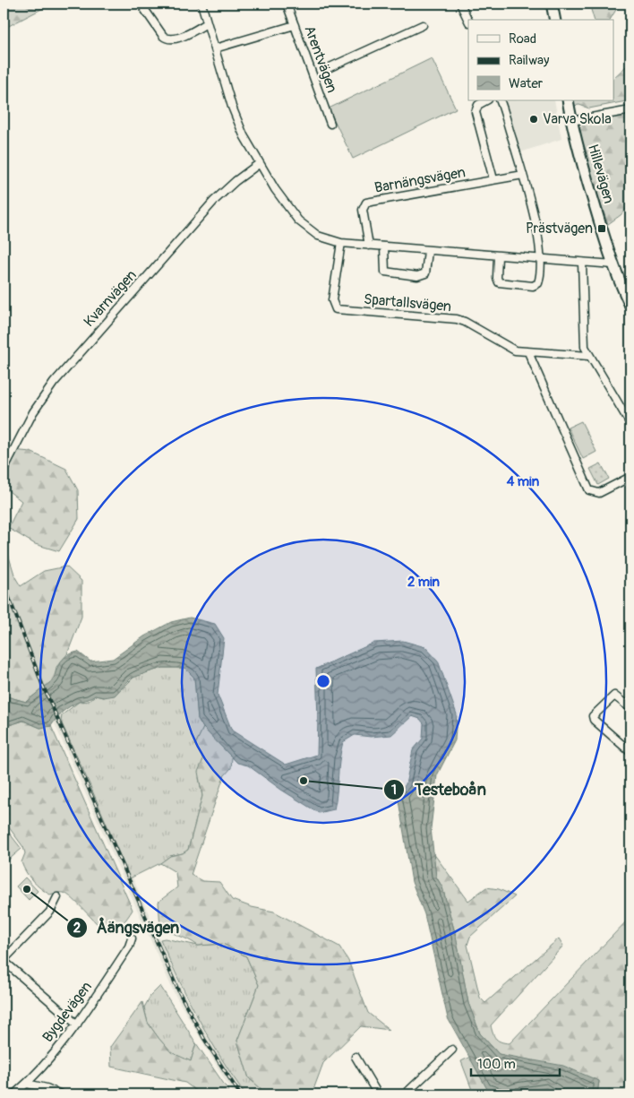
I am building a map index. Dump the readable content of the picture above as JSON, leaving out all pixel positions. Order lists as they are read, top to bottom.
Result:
{
  "streets": {
    "street": [
      "Arentvägen",
      "Hillevägen",
      "Barnängsvägen",
      "Kvarnvägen",
      "Spartallsvägen",
      "Bygdevägen"
    ]
  },
  "places": {
    "other": ["Varva Skola", "Testeboån", "Åängsvägen"],
    "transit": ["Prästvägen"]
  },
  "legend": ["Road", "Railway", "Water"],
  "scale_bar": "100 m",
  "rings": ["4 min", "2 min"]
}
